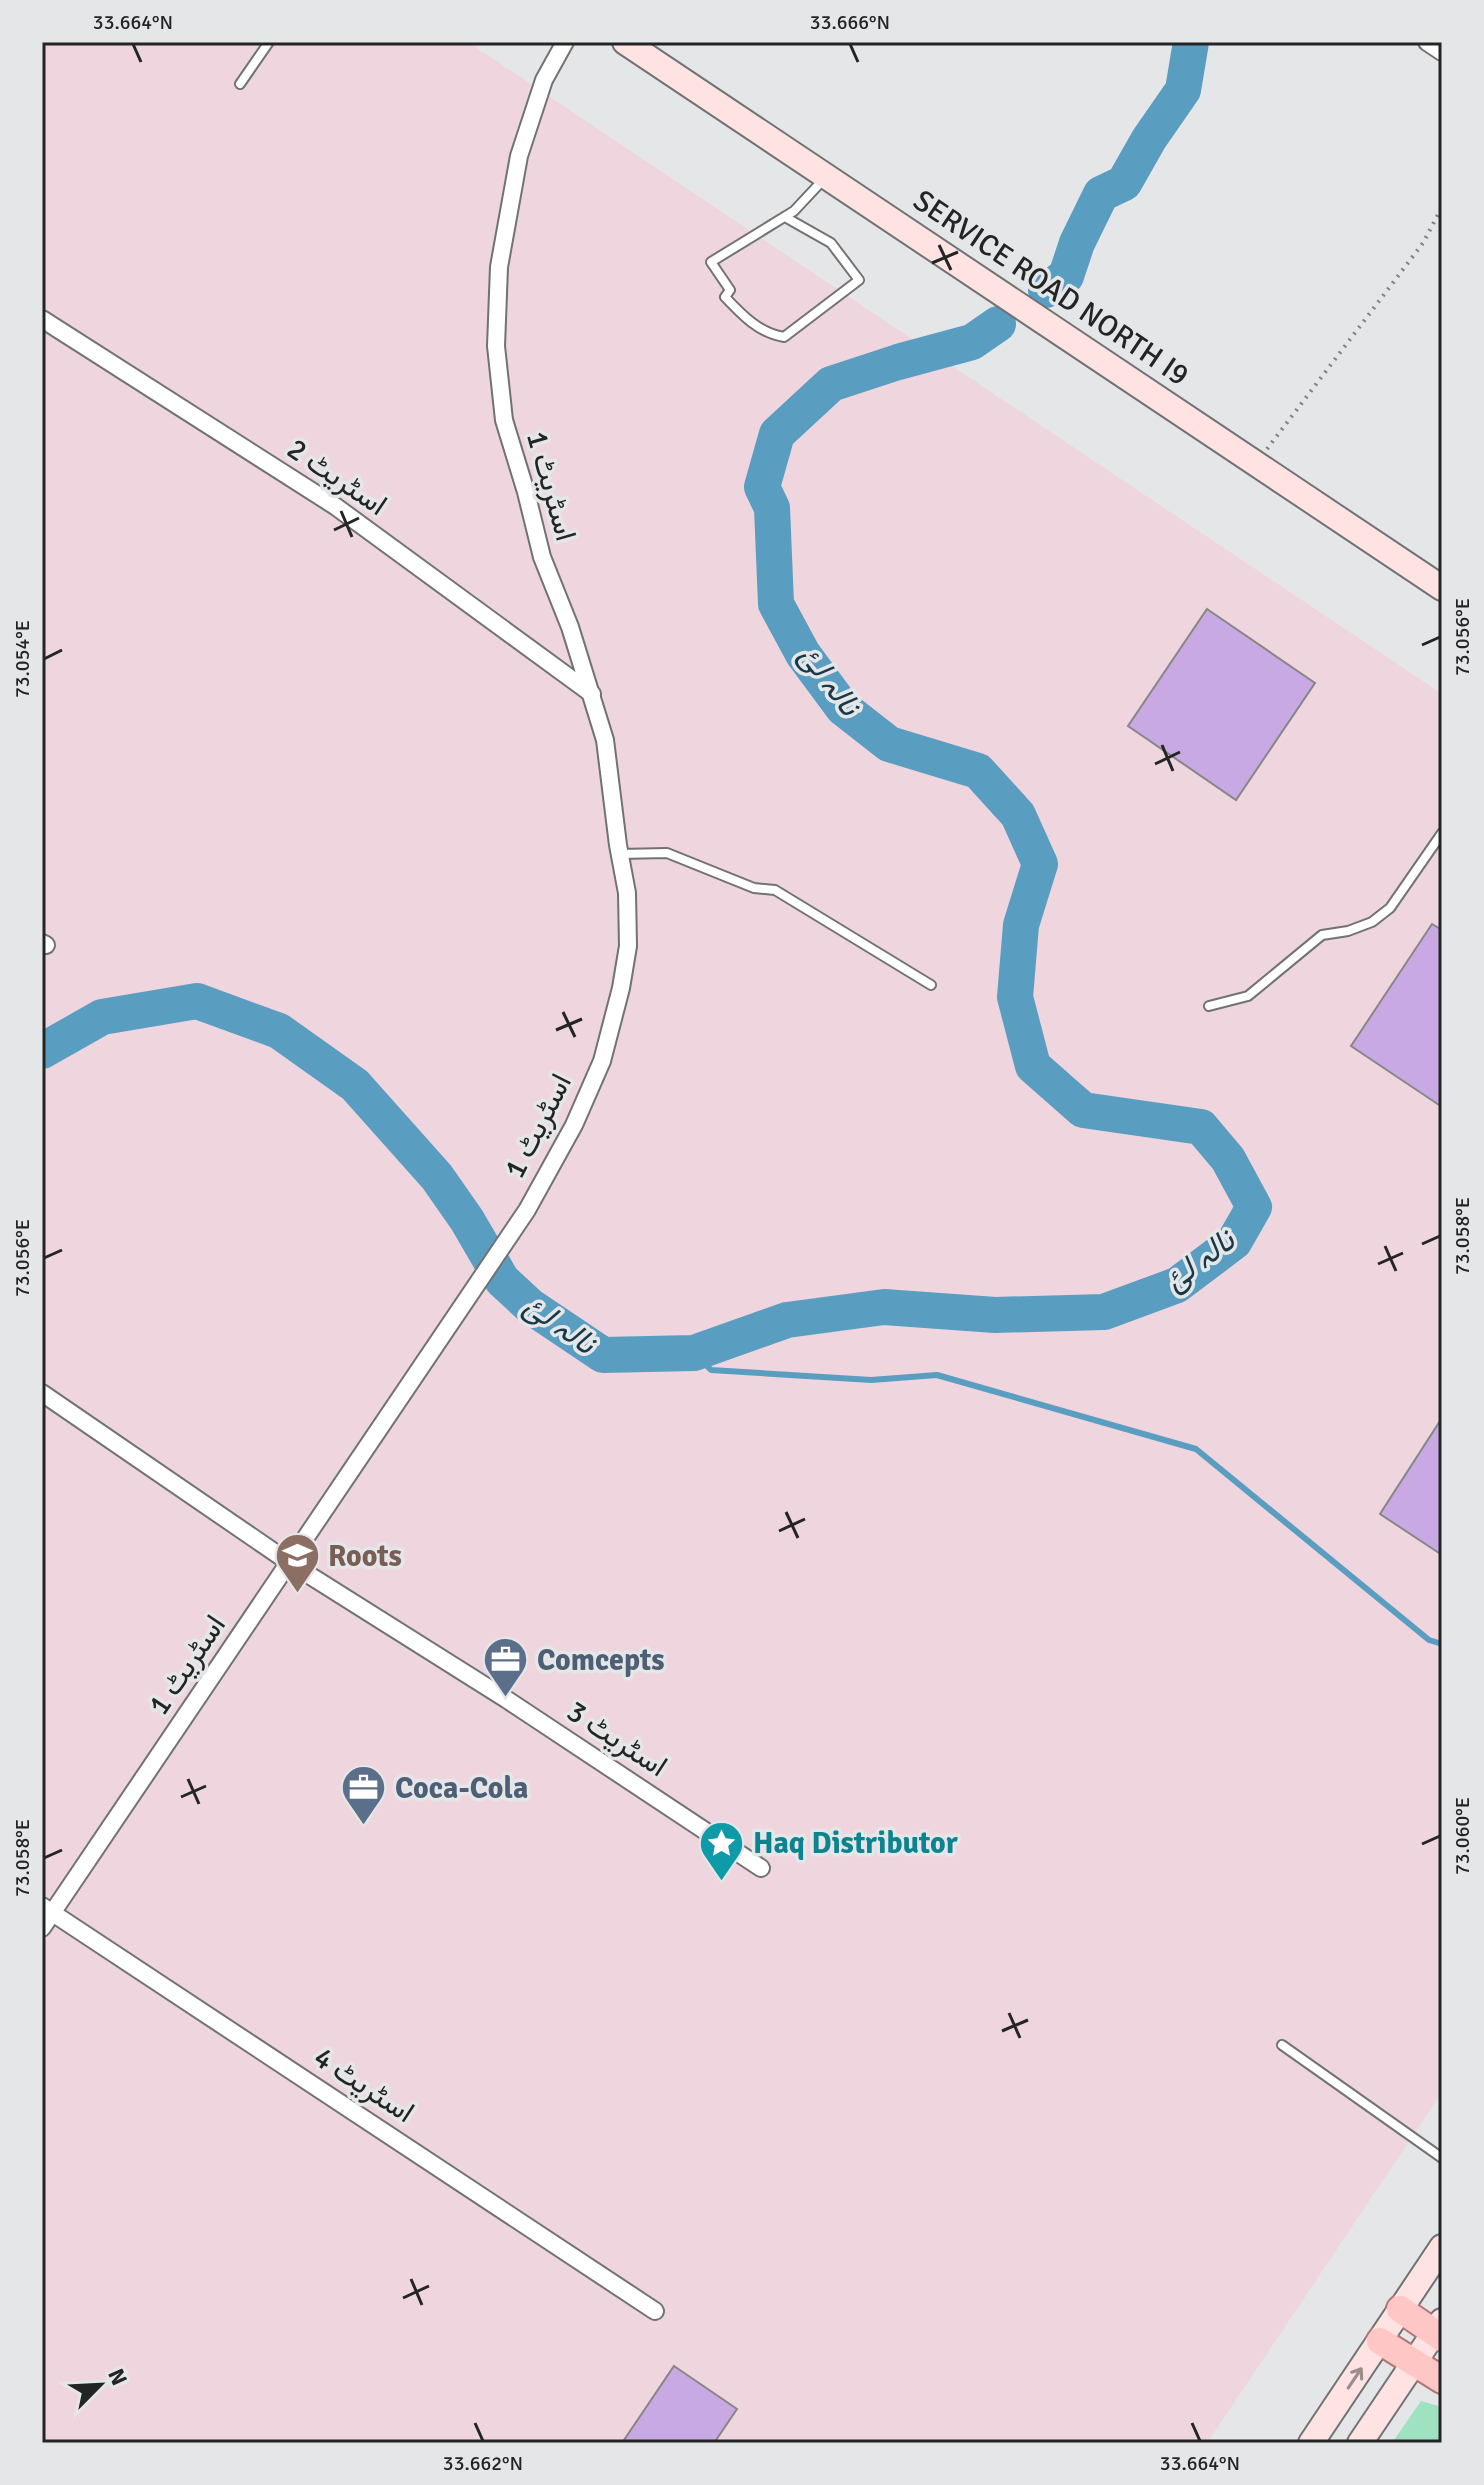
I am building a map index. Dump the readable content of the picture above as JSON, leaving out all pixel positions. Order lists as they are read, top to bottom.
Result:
{
  "streets": {
    "main road": ["SERVICE ROAD NORTH I9"],
    "street": [
      "اسٹریٹ 2",
      "اسٹریٹ 1",
      "اسٹریٹ 3",
      "اسٹریٹ 4"
    ]
  },
  "crossings": [
    ["اسٹریٹ 2", "اسٹریٹ 1"],
    ["اسٹریٹ 1", "اسٹریٹ 3"],
    ["اسٹریٹ 1", "اسٹریٹ 4"]
  ],
  "water": ["نالہ لئ"],
  "places": {
    "school or university": ["Roots"],
    "office": ["Comcepts", "Coca-Cola"],
    "place": ["Haq Distributor"]
  },
  "north": "top right",
  "coordinates": [
    "33.664°N",
    "33.666°N",
    "73.056°E",
    "73.054°E",
    "73.058°E",
    "73.060°E",
    "33.662°N"
  ]
}
